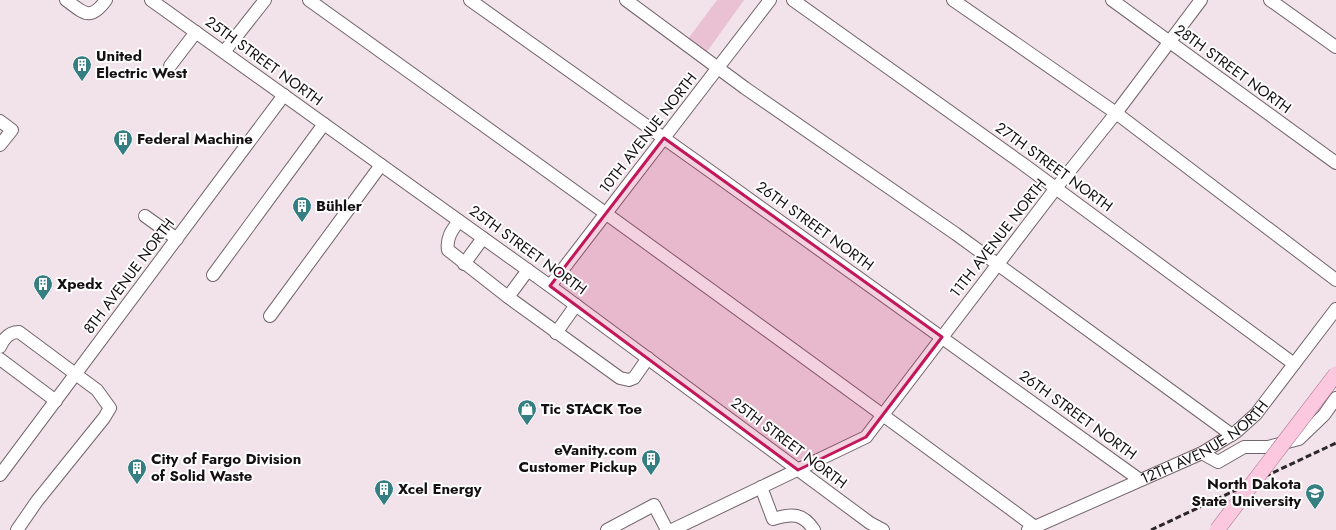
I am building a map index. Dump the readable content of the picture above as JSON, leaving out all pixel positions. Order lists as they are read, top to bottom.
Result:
{
  "streets": {
    "street": [
      "25TH STREET NORTH",
      "28TH STREET NORTH",
      "10TH AVENUE NORTH",
      "27TH STREET NORTH",
      "26TH STREET NORTH",
      "11TH AVENUE NORTH",
      "8TH AVENUE NORTH",
      "12TH AVENUE NORTH"
    ]
  },
  "crossings": [
    ["25TH STREET NORTH", "10TH AVENUE NORTH"],
    ["25TH STREET NORTH", "11TH AVENUE NORTH"],
    ["25TH STREET NORTH", "8TH AVENUE NORTH"],
    ["28TH STREET NORTH", "11TH AVENUE NORTH"],
    ["10TH AVENUE NORTH", "26TH STREET NORTH"],
    ["27TH STREET NORTH", "11TH AVENUE NORTH"],
    ["27TH STREET NORTH", "12TH AVENUE NORTH"],
    ["26TH STREET NORTH", "11TH AVENUE NORTH"],
    ["26TH STREET NORTH", "12TH AVENUE NORTH"]
  ],
  "places": {
    "building": [
      "United Electric West",
      "Federal Machine",
      "Bühler",
      "Xpedx",
      "eVanity.com Customer Pickup",
      "City of Fargo Division of Solid Waste",
      "Xcel Energy"
    ],
    "shop": ["Tic STACK Toe"],
    "school or university": ["North Dakota State University"]
  }
}
